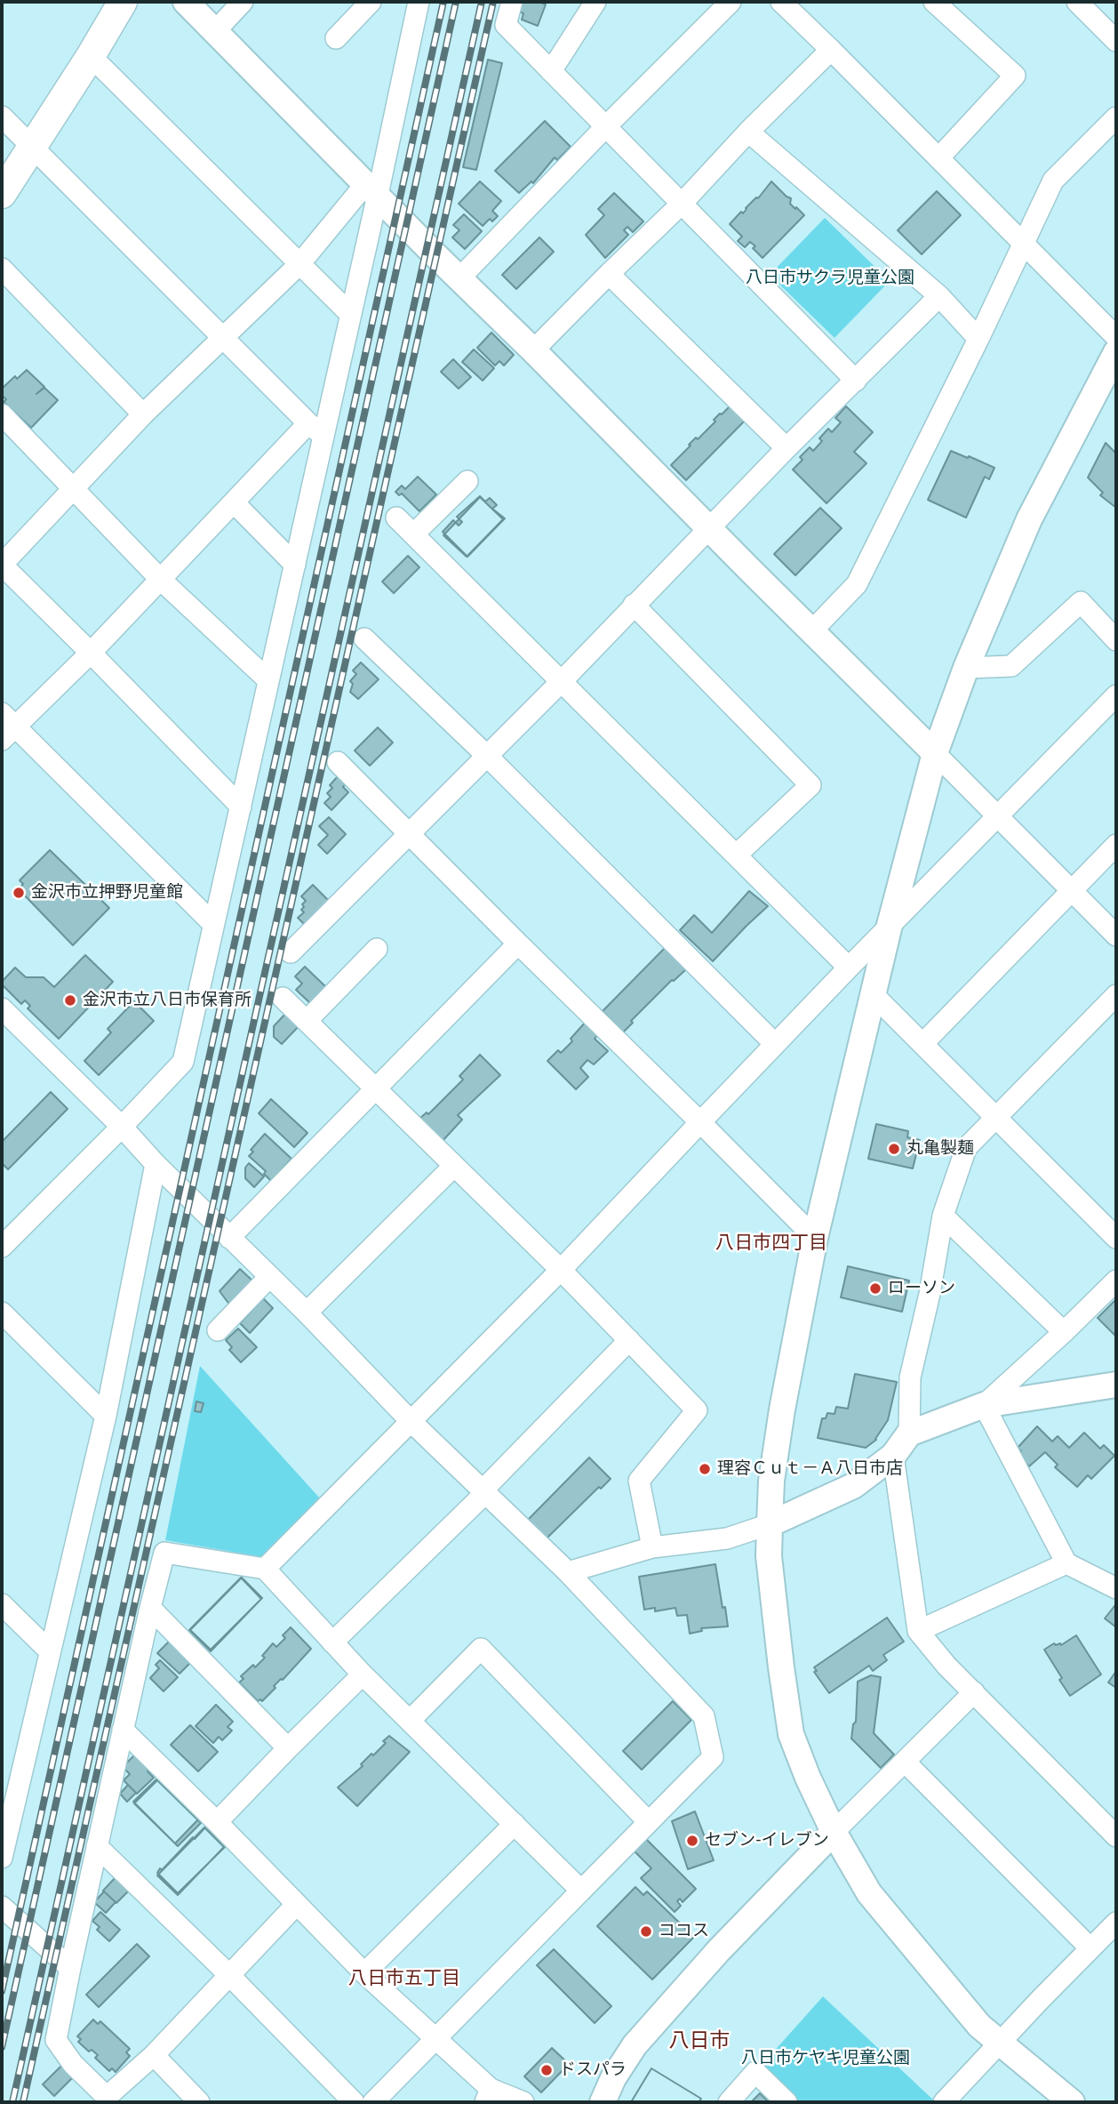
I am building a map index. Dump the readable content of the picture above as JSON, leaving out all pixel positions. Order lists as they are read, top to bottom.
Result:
{
  "districts": ["八日市四丁目", "八日市五丁目", "八日市"],
  "parks": ["八日市サクラ児童公園", "八日市ケヤキ児童公園"],
  "places": [
    "金沢市立押野児童館",
    "金沢市立八日市保育所",
    "丸亀製麺",
    "ローソン",
    "理容Ｃｕｔ－Ａ八日市店",
    "セブン-イレブン",
    "ココス",
    "ドスパラ"
  ]
}
